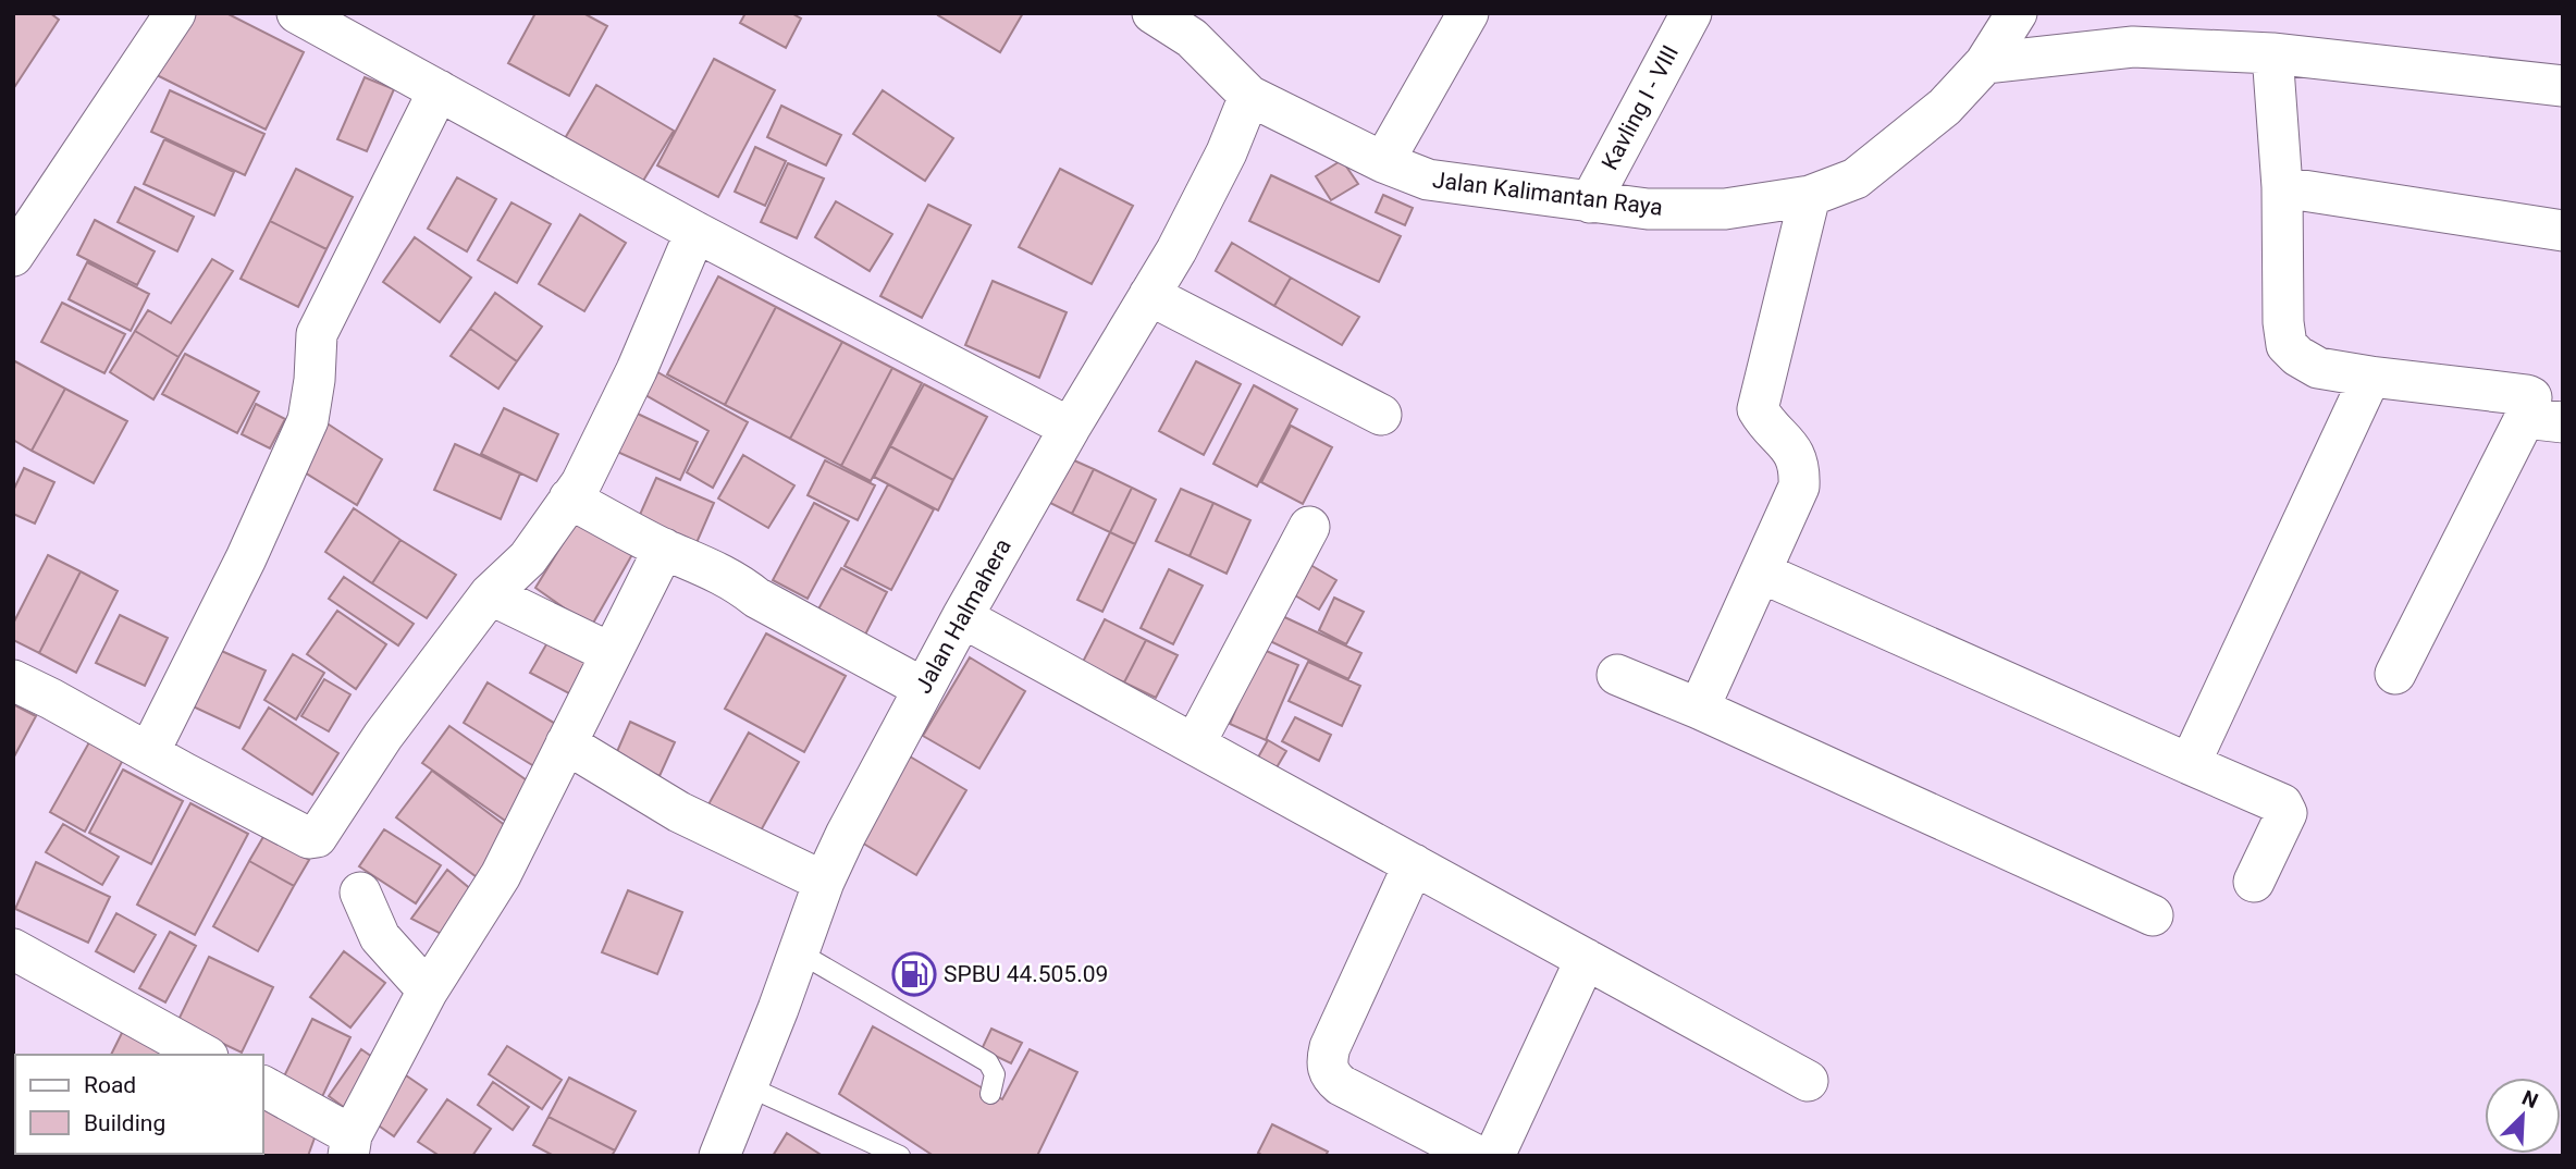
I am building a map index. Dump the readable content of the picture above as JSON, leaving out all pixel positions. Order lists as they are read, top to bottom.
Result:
{
  "streets": {
    "street": ["Kavling I - VIII", "Jalan Kalimantan Raya", "Jalan Halmahera"]
  },
  "crossings": [
    ["Kavling I - VIII", "Jalan Kalimantan Raya"],
    ["Jalan Kalimantan Raya", "Jalan Halmahera"]
  ],
  "places": {
    "fuel station": ["SPBU 44.505.09"]
  },
  "legend": ["Road", "Building"],
  "north": "top right"
}
